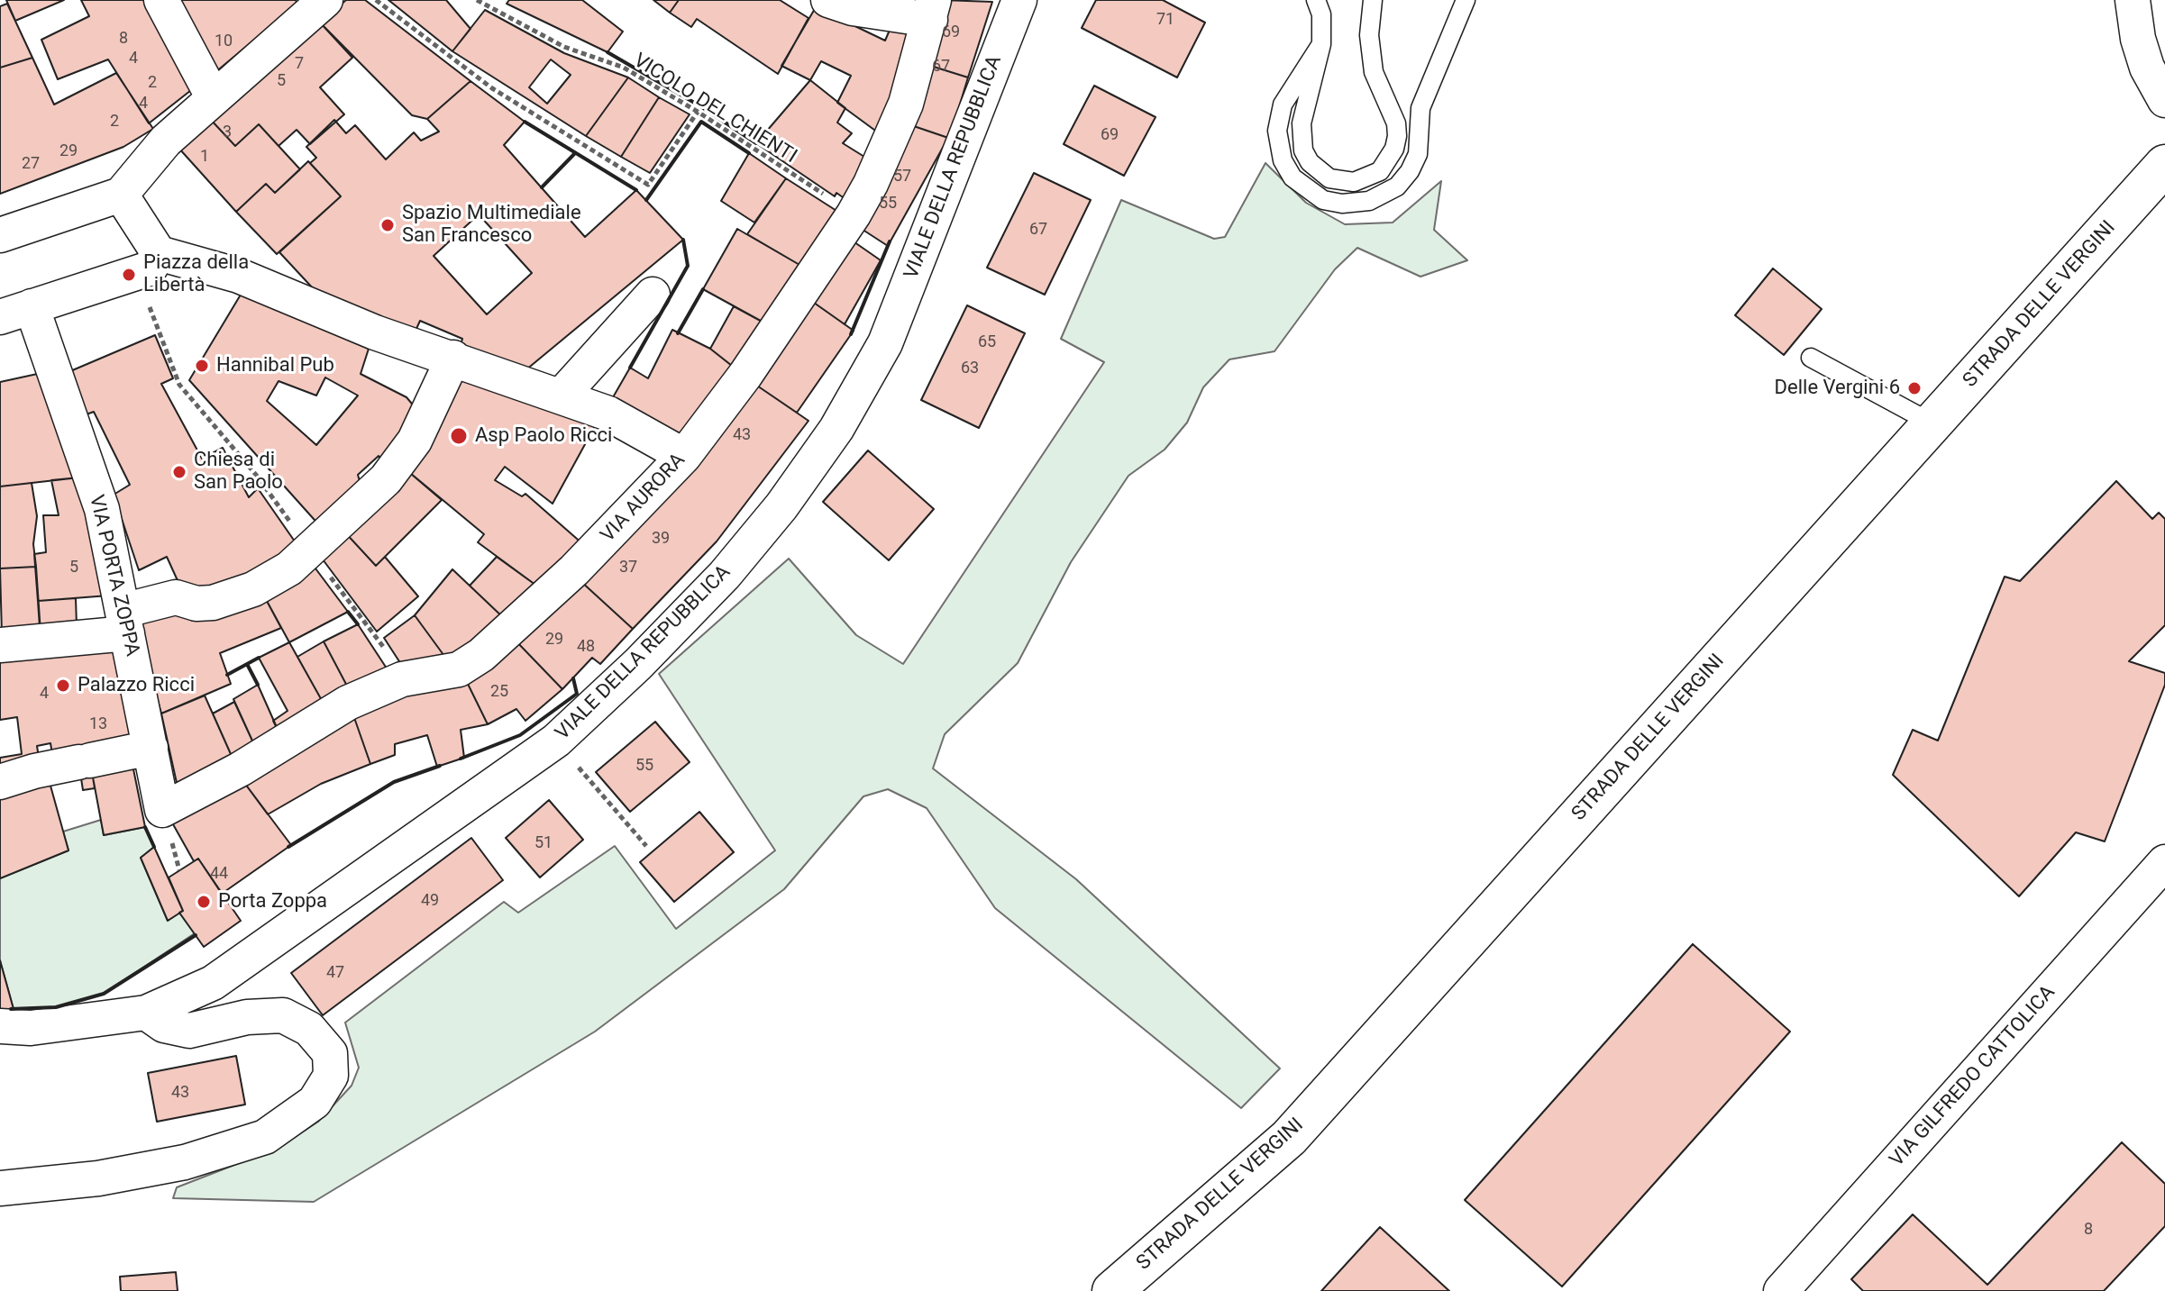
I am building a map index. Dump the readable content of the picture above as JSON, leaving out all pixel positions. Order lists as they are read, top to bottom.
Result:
{
  "streets": {
    "main road": ["STRADA DELLE VERGINI"],
    "street": [
      "VIALE DELLA REPUBBLICA",
      "VIA AURORA",
      "VIA PORTA ZOPPA",
      "VIA GILFREDO CATTOLICA"
    ],
    "path": ["VICOLO DEL CHIENTI"]
  },
  "crossings": [
    ["VICOLO DEL CHIENTI", "VIA AURORA"],
    ["VIA AURORA", "VIA PORTA ZOPPA"]
  ],
  "places": [
    "Spazio Multimediale San Francesco",
    "Piazza della Libertà",
    "Hannibal Pub",
    "Delle Vergini 6",
    "Asp Paolo Ricci",
    "Chiesa di San Paolo",
    "Palazzo Ricci",
    "Porta Zoppa"
  ],
  "house_numbers": [
    "71",
    "69",
    "8",
    "10",
    "4",
    "7",
    "67",
    "5",
    "2",
    "4",
    "2",
    "3",
    "69",
    "29",
    "1",
    "27",
    "57",
    "55",
    "67",
    "65",
    "63",
    "43",
    "39",
    "5",
    "37",
    "29",
    "48",
    "25",
    "4",
    "13",
    "55",
    "51",
    "44",
    "49",
    "47",
    "43",
    "8"
  ]
}
